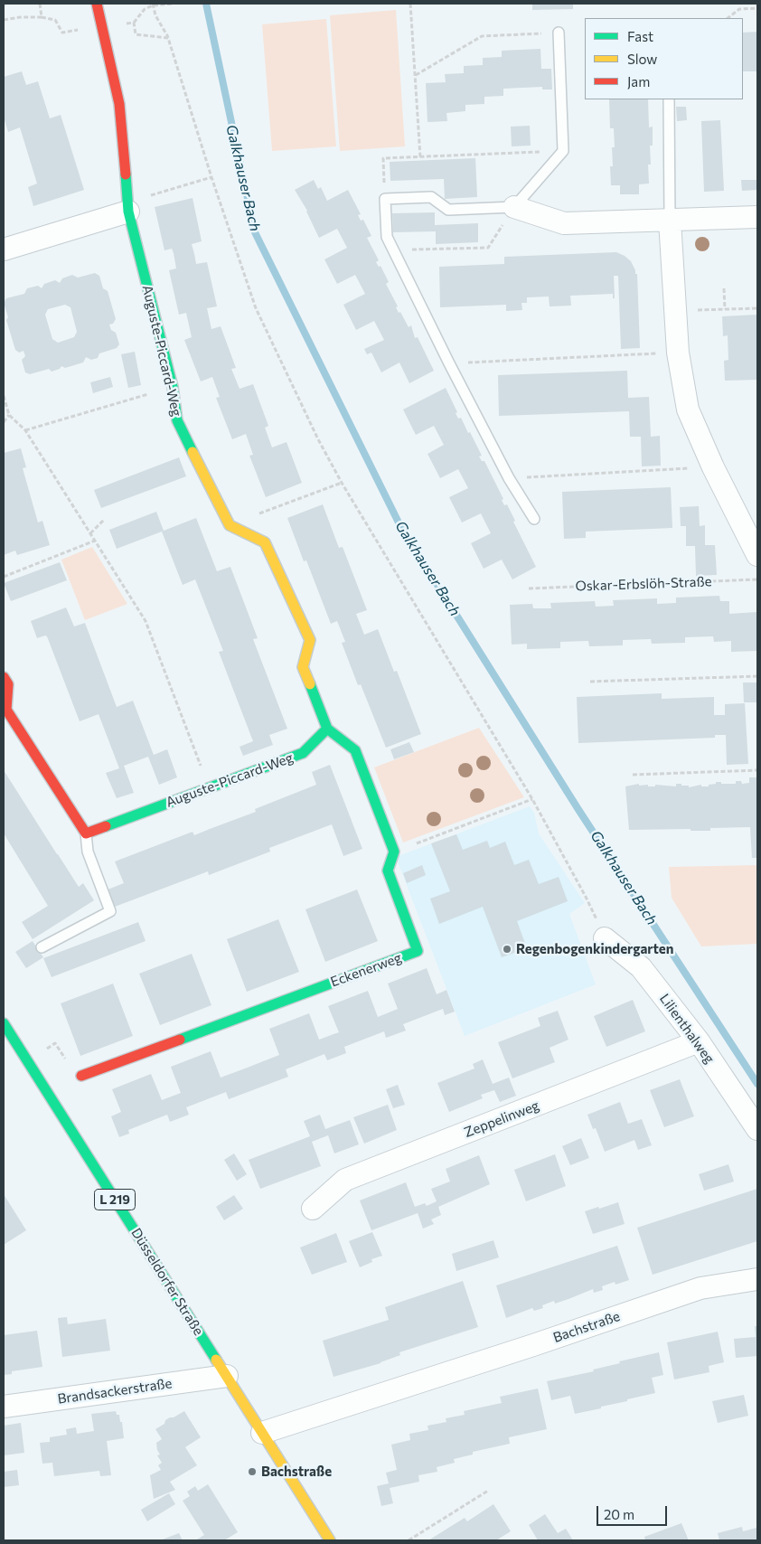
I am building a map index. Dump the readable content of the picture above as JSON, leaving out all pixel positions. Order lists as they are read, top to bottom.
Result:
{
  "streets": {
    "street": [
      "Auguste-Piccard-Weg",
      "Eckenerweg",
      "Lilienthalweg",
      "Zeppelinweg",
      "L 219",
      "Düsseldorfer Straße",
      "Bachstraße",
      "Brandsackerstraße"
    ],
    "path": ["Oskar-Erbslöh-Straße"]
  },
  "crossings": [
    ["Lilienthalweg", "Zeppelinweg"],
    ["Düsseldorfer Straße", "Bachstraße"],
    ["Düsseldorfer Straße", "Brandsackerstraße"]
  ],
  "water": ["Galkhauser Bach"],
  "places": ["Regenbogenkindergarten", "Bachstraße"],
  "legend": ["Fast", "Slow", "Jam"],
  "scale_bar": "20 m"
}
